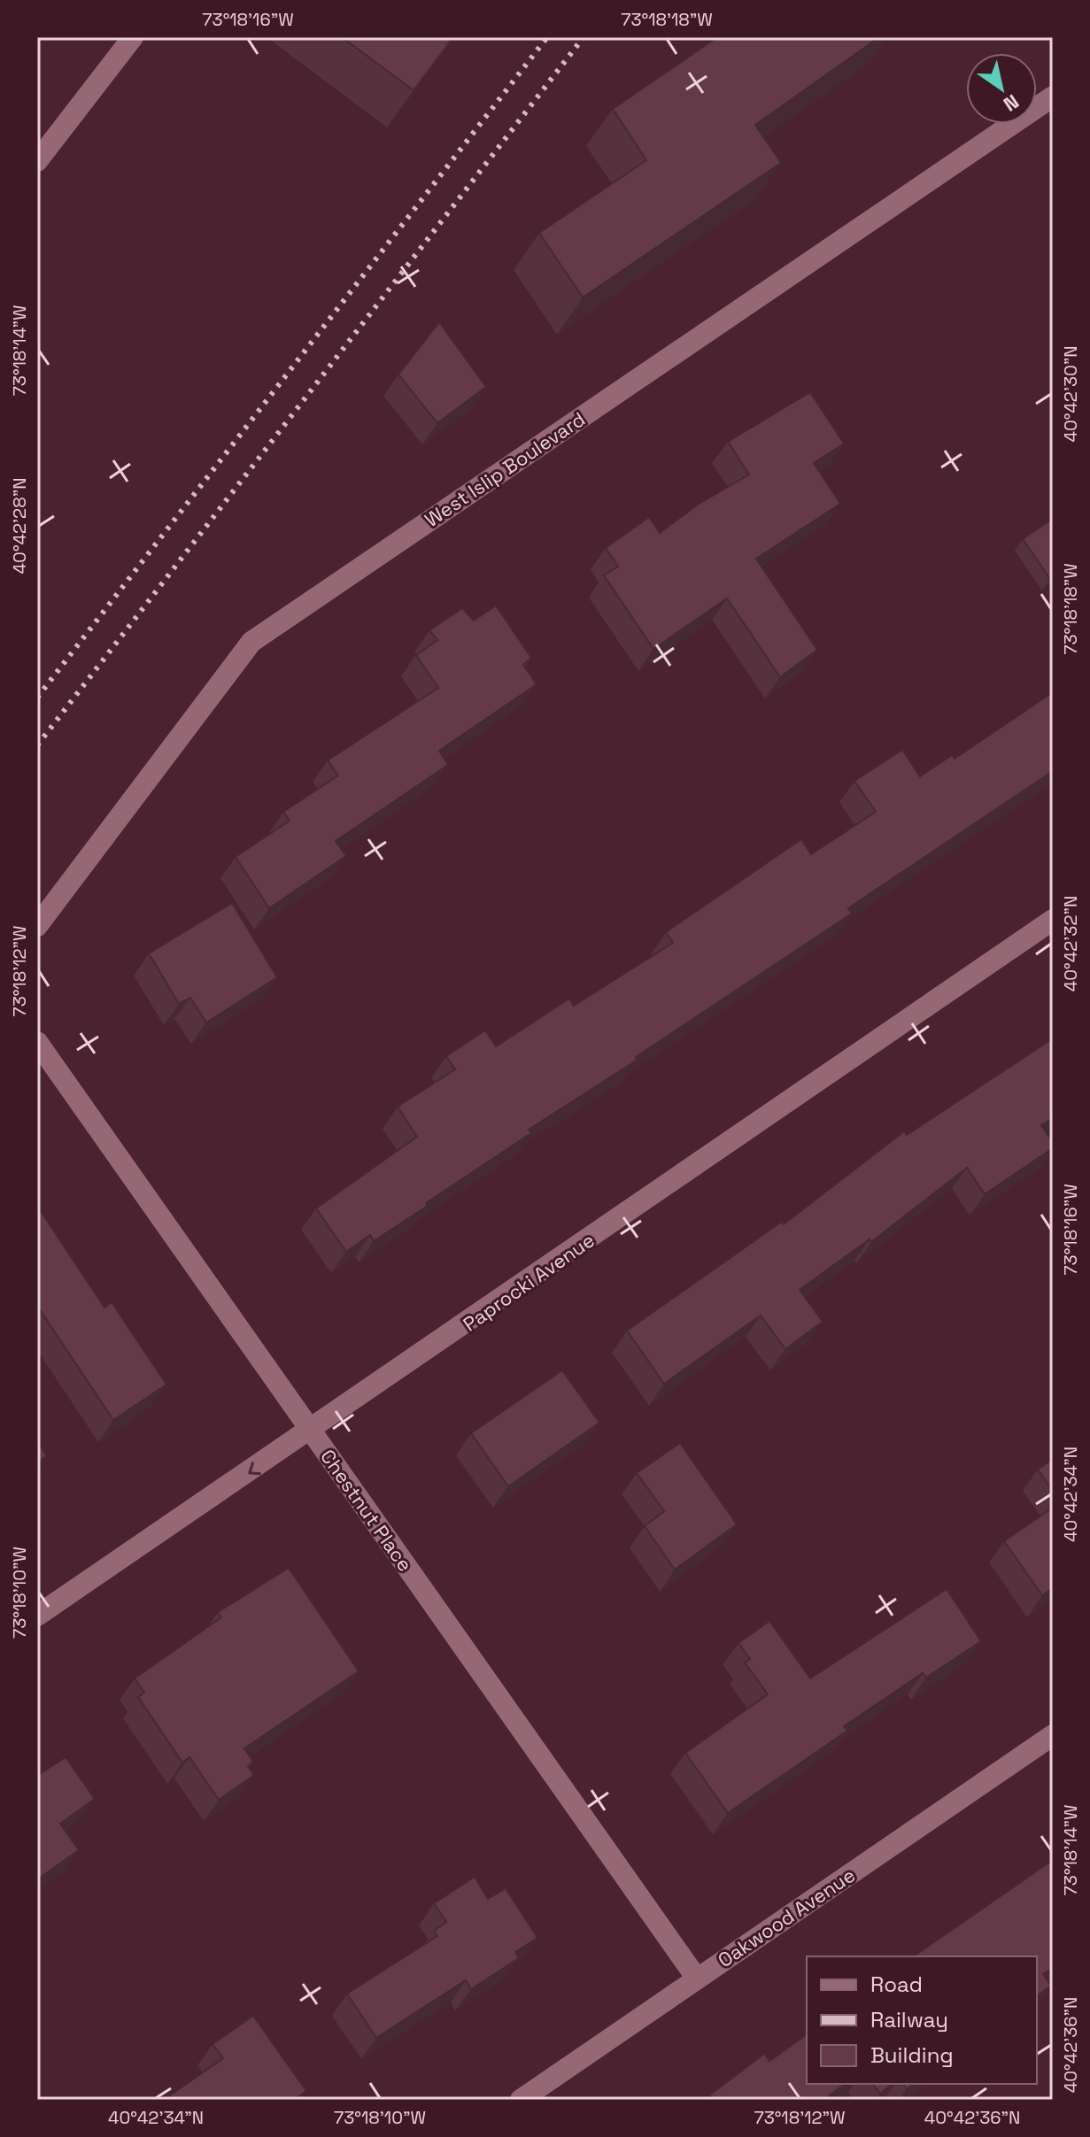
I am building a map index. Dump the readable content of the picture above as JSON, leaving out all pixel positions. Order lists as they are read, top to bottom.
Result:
{
  "streets": {
    "street": [
      "West Islip Boulevard",
      "Paprocki Avenue",
      "Chestnut Place",
      "Oakwood Avenue"
    ]
  },
  "crossings": [
    ["Paprocki Avenue", "Chestnut Place"],
    ["Chestnut Place", "Oakwood Avenue"]
  ],
  "legend": ["Road", "Railway", "Building"],
  "north": "bottom right",
  "coordinates": [
    "73°18'16\"W",
    "73°18'18\"W",
    "73°18'14\"W",
    "40°42'30\"N",
    "40°42'28\"N",
    "40°42'32\"N",
    "73°18'12\"W",
    "40°42'34\"N",
    "73°18'10\"W",
    "40°42'36\"N"
  ]
}
